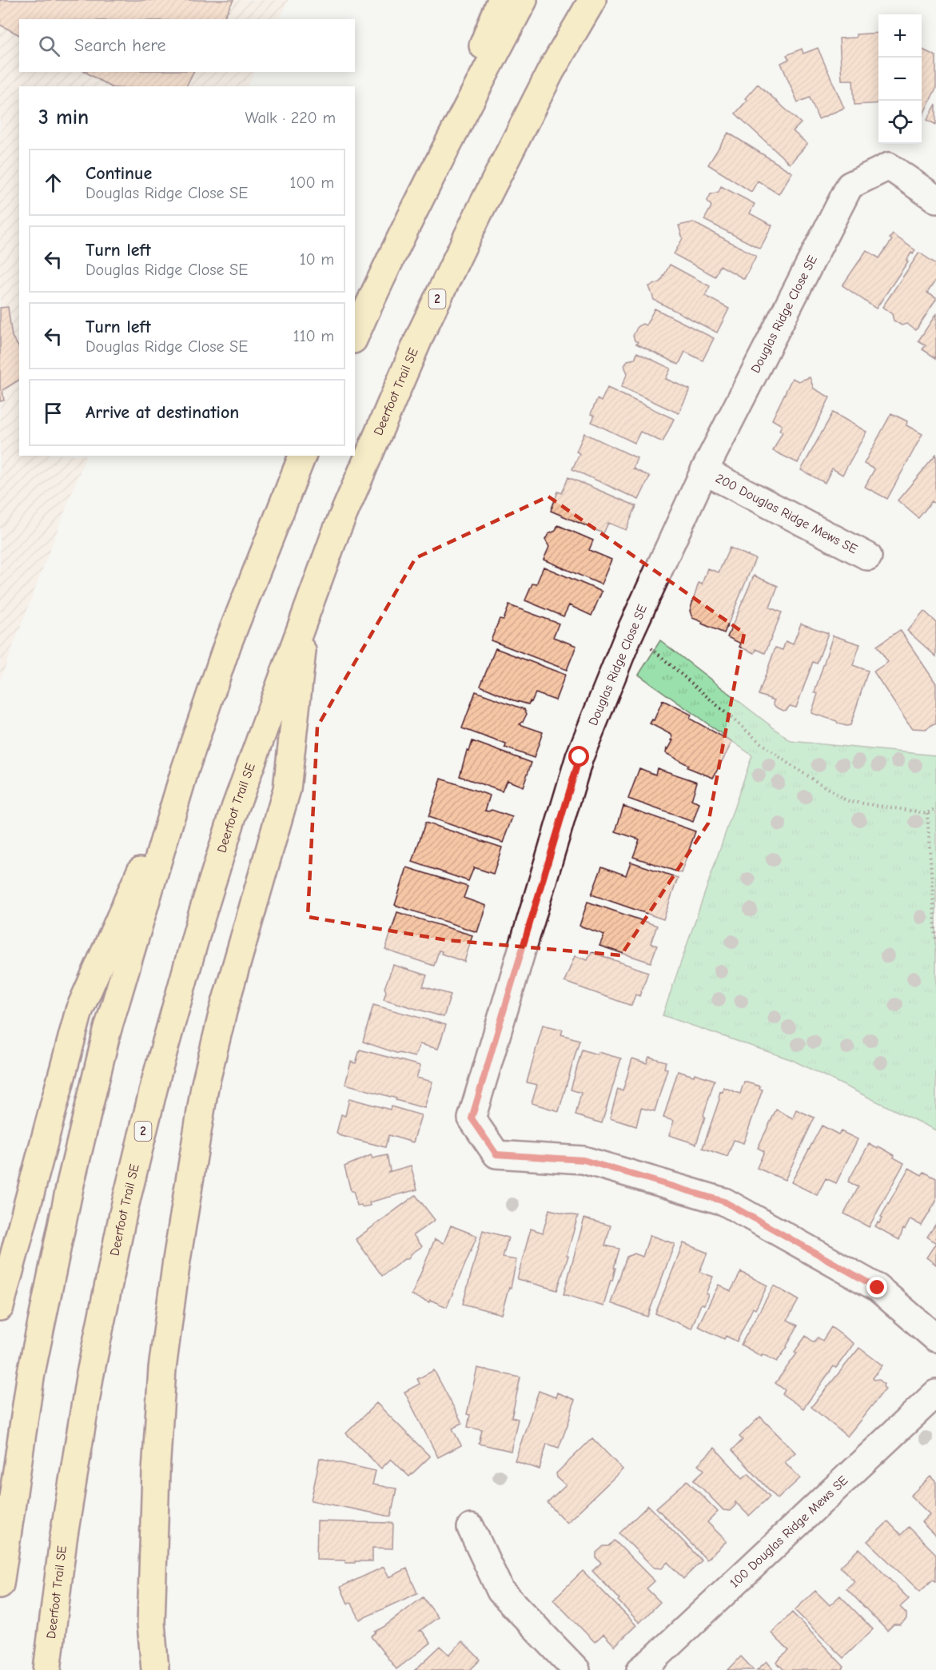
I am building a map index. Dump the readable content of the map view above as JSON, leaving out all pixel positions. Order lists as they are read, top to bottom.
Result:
{
  "streets": {
    "highway": ["2", "Deerfoot Trail SE"],
    "street": ["Douglas Ridge Close SE", "200 Douglas Ridge Mews SE", "100 Douglas Ridge Mews SE"]
  },
  "crossings": [
    ["Douglas Ridge Close SE", "200 Douglas Ridge Mews SE"]
  ],
  "page": {
    "map_buttons": ["+", "−"],
    "search": "Search here",
    "heading": ["3 min", "Walk · 220 m"],
    "list": [
      ["Continue", "Douglas Ridge Close SE", "100 m"],
      ["Turn left", "Douglas Ridge Close SE", "10 m"],
      ["Turn left", "Douglas Ridge Close SE", "110 m"],
      "Arrive at destination"
    ]
  }
}
